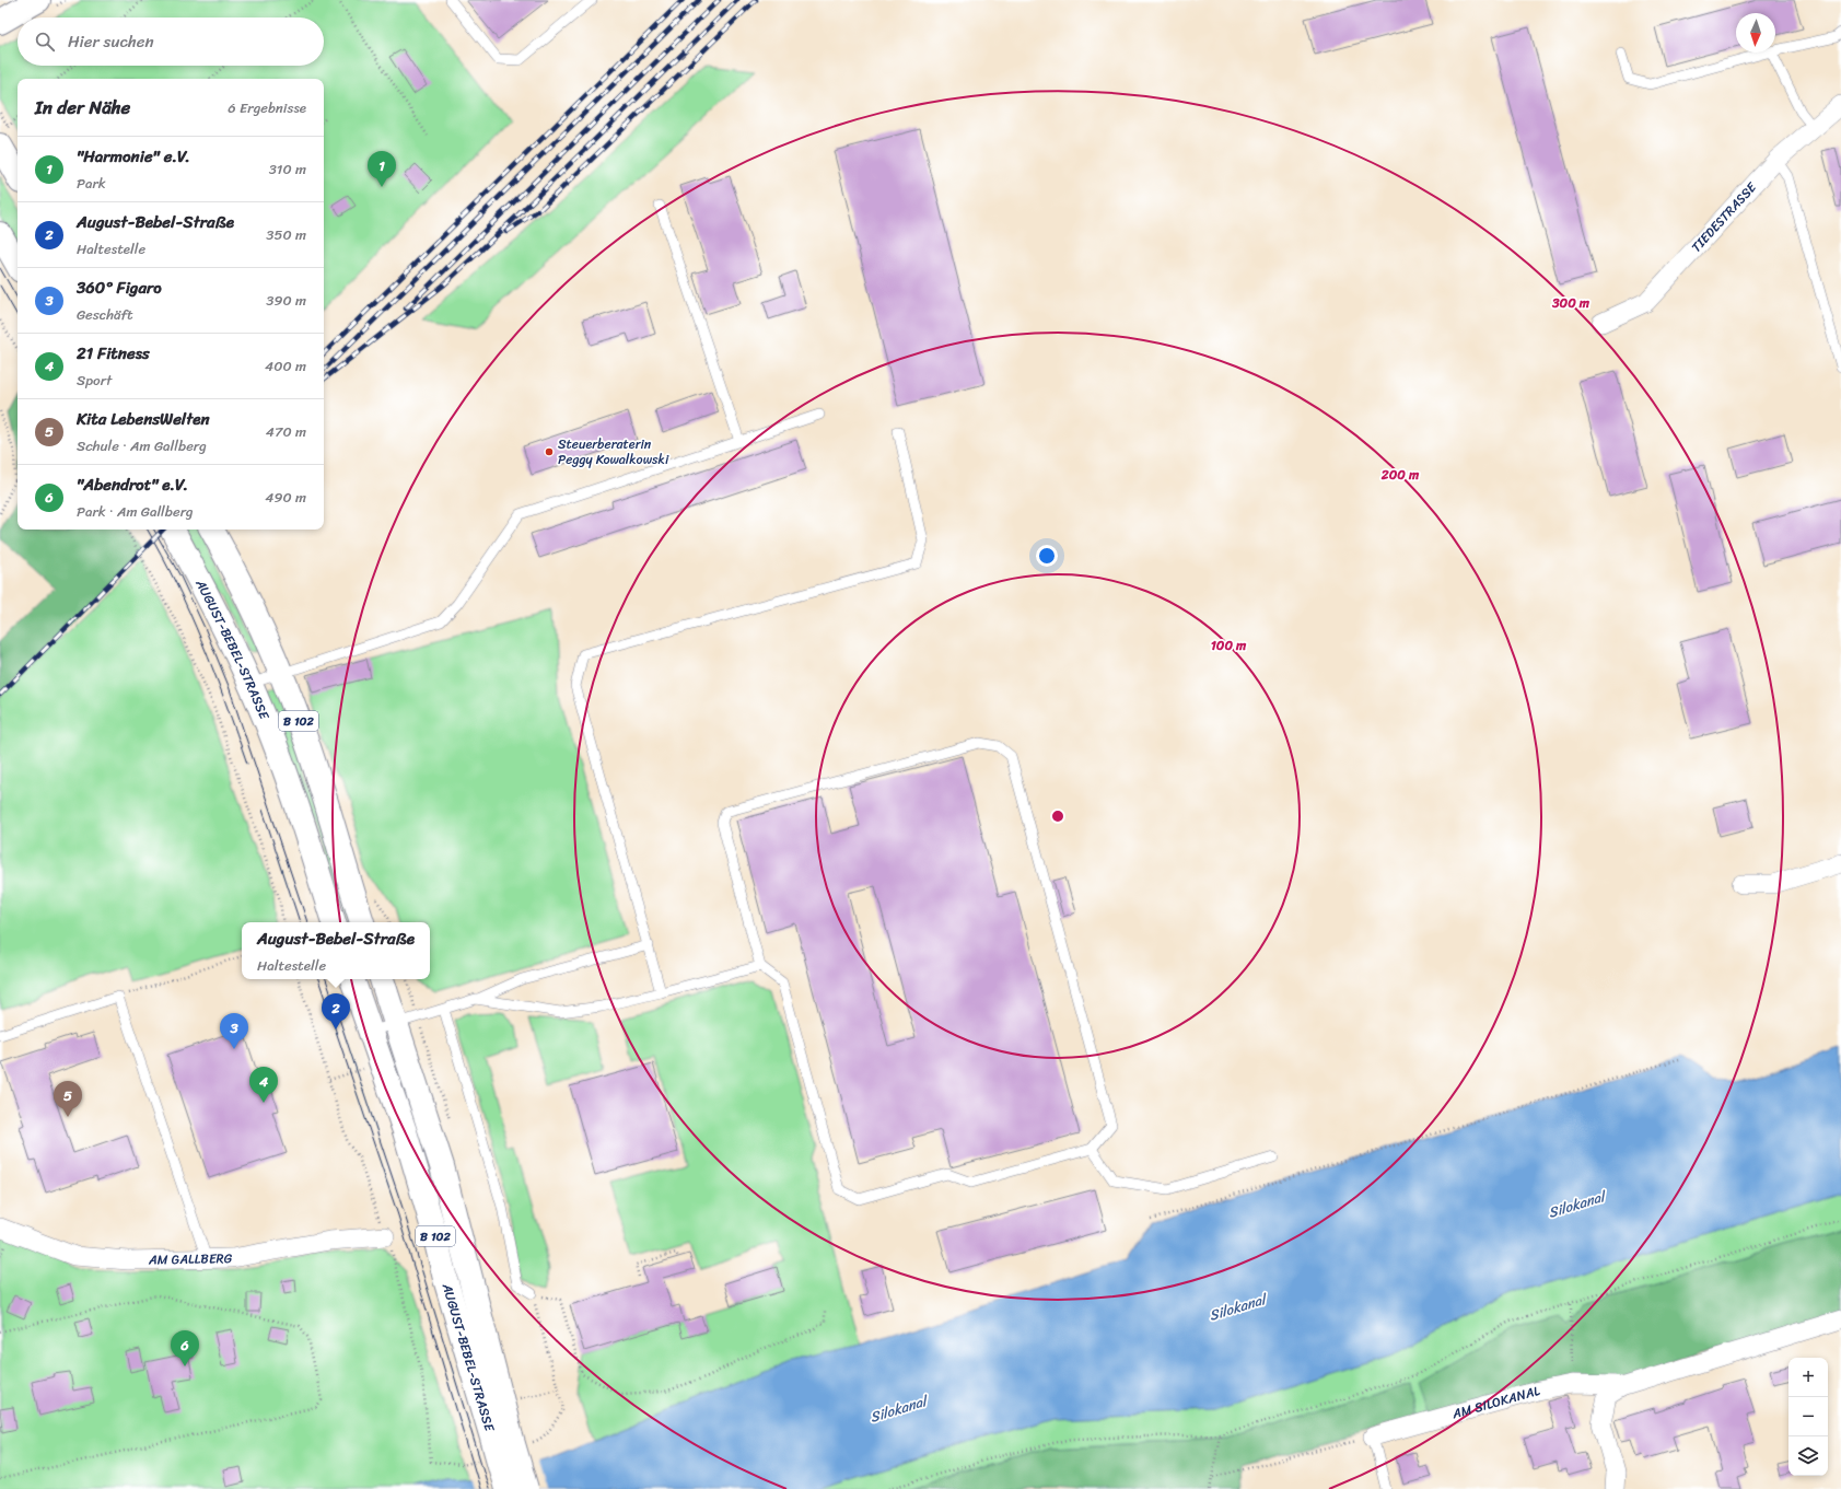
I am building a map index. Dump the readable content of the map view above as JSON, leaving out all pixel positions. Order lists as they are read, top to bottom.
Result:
{
  "streets": {
    "main road": ["AUGUST-BEBEL-STRASSE", "B 102"],
    "street": ["TIEDESTRASSE", "AM GALLBERG", "AM SILOKANAL"]
  },
  "water": ["Silokanal"],
  "places": ["Steuerberaterin Peggy Kowalkowski"],
  "north": "bottom",
  "page": {
    "search": "Hier suchen",
    "heading": ["In der Nähe", "6 Ergebnisse"],
    "list": [
      {
        "mark": "1",
        "name": "\"Harmonie\" e.V.",
        "note": "Park",
        "value": "310 m"
      },
      {
        "mark": "2",
        "name": "August-Bebel-Straße",
        "note": "Haltestelle",
        "value": "350 m"
      },
      {
        "mark": "3",
        "name": "360° Figaro",
        "note": "Geschäft",
        "value": "390 m"
      },
      {
        "mark": "4",
        "name": "21 Fitness",
        "note": "Sport",
        "value": "400 m"
      },
      {
        "mark": "5",
        "name": "Kita LebensWelten",
        "note": "Schule · Am Gallberg",
        "value": "470 m"
      },
      {
        "mark": "6",
        "name": "\"Abendrot\" e.V.",
        "note": "Park · Am Gallberg",
        "value": "490 m"
      }
    ],
    "pins": [
      "1",
      "2",
      "3",
      "4",
      "5",
      "6"
    ],
    "popup": ["August-Bebel-Straße", "Haltestelle"],
    "map_buttons": ["+", "−"]
  },
  "rings": ["300 m", "200 m", "100 m"]
}
